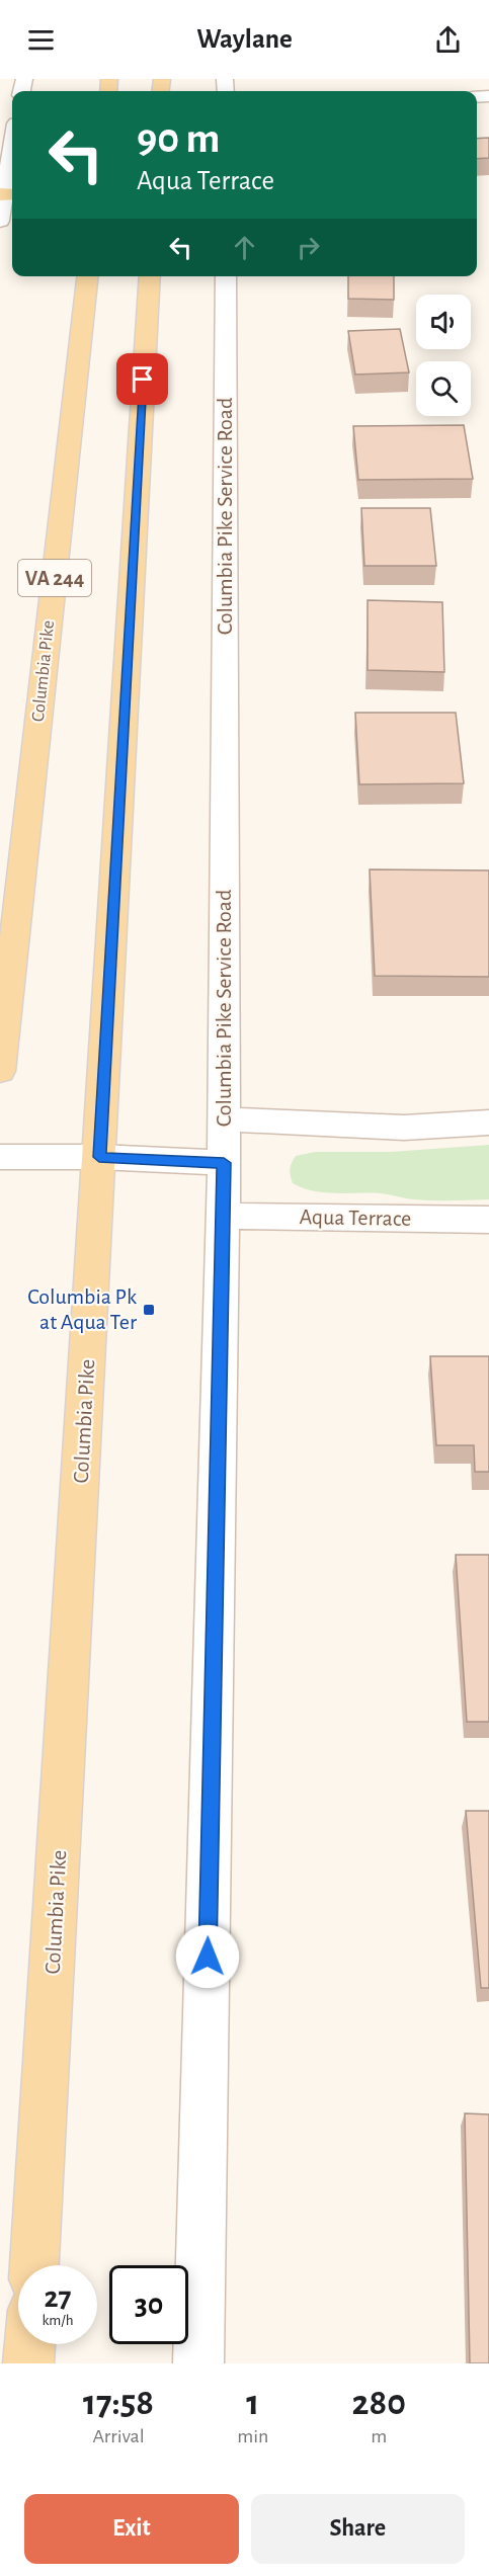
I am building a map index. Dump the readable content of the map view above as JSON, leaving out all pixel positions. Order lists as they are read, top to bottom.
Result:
{
  "streets": {
    "main road": ["VA 244", "Columbia Pike"],
    "street": ["Columbia Pike Service Road", "Aqua Terrace"]
  },
  "crossings": [
    ["Columbia Pike Service Road", "Aqua Terrace"]
  ],
  "places": {
    "transit": ["Columbia Pk at Aqua Ter"]
  },
  "page": {
    "header": "Waylane",
    "turn": ["90 m", "Aqua Terrace"],
    "speed": "27 km/h",
    "limit": "30",
    "eta": [
      "17:58",
      "Arrival",
      "1",
      "min",
      "280",
      "m"
    ],
    "buttons": ["Exit", "Share"]
  }
}
